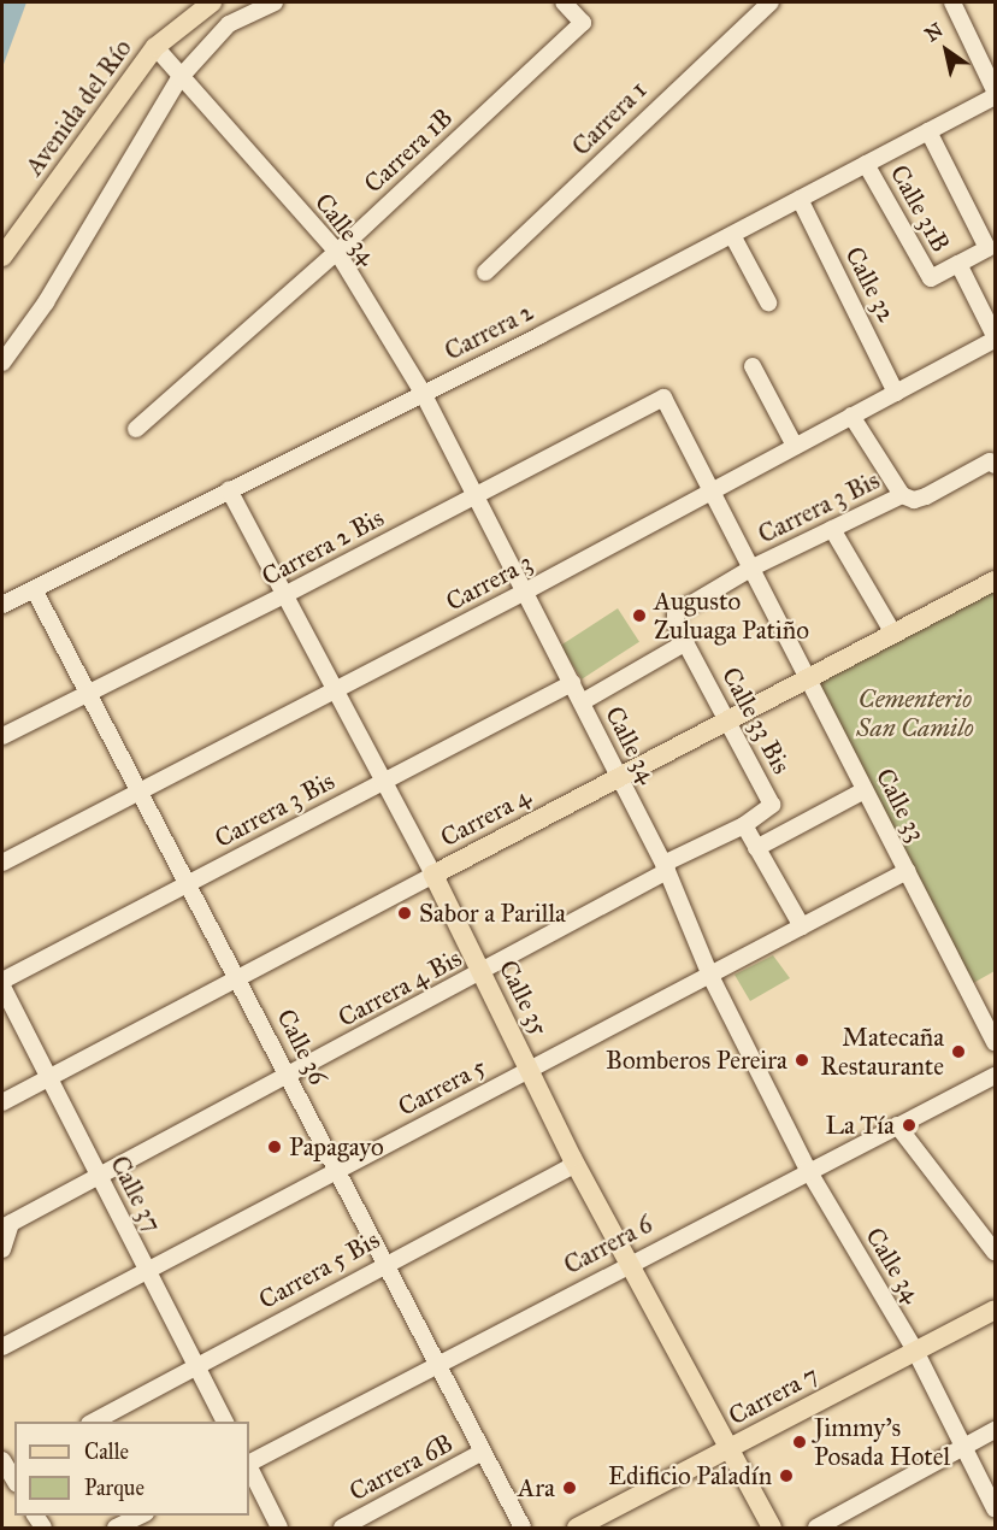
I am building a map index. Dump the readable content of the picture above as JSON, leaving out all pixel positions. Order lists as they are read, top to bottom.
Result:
{
  "streets": {
    "main road": [
      "Avenida del Río",
      "Carrera 4",
      "Calle 35",
      "Carrera 7"
    ],
    "street": [
      "Carrera 1",
      "Carrera 1B",
      "Calle 31B",
      "Calle 34",
      "Calle 32",
      "Carrera 2",
      "Carrera 3 Bis",
      "Carrera 2 Bis",
      "Carrera 3",
      "Calle 33 Bis",
      "Calle 33",
      "Carrera 4 Bis",
      "Calle 36",
      "Carrera 5",
      "Calle 37",
      "Carrera 6",
      "Carrera 5 Bis",
      "Carrera 6B"
    ]
  },
  "crossings": [
    ["Avenida del Río", "Calle 34"],
    ["Carrera 1B", "Calle 34"],
    ["Calle 31B", "Carrera 2"],
    ["Calle 34", "Carrera 2"],
    ["Calle 34", "Carrera 3 Bis"],
    ["Calle 34", "Carrera 2 Bis"],
    ["Calle 34", "Carrera 3"],
    ["Calle 34", "Carrera 4"],
    ["Calle 34", "Carrera 4 Bis"],
    ["Calle 34", "Carrera 5"],
    ["Calle 34", "Carrera 6"],
    ["Calle 34", "Carrera 7"],
    ["Calle 32", "Carrera 2"],
    ["Calle 32", "Carrera 3"],
    ["Carrera 2", "Calle 35"],
    ["Carrera 2", "Calle 36"],
    ["Carrera 3 Bis", "Calle 33 Bis"],
    ["Carrera 3 Bis", "Calle 33"],
    ["Carrera 3 Bis", "Calle 35"],
    ["Carrera 3 Bis", "Calle 36"],
    ["Carrera 2 Bis", "Calle 33"],
    ["Carrera 2 Bis", "Calle 35"],
    ["Carrera 2 Bis", "Calle 36"],
    ["Carrera 3", "Calle 33"],
    ["Carrera 3", "Calle 35"],
    ["Carrera 3", "Calle 36"],
    ["Calle 33 Bis", "Carrera 4"],
    ["Calle 33", "Carrera 4"],
    ["Calle 33", "Carrera 5"],
    ["Carrera 4", "Calle 35"],
    ["Carrera 4", "Calle 36"],
    ["Carrera 4", "Calle 37"],
    ["Carrera 4 Bis", "Calle 35"],
    ["Carrera 4 Bis", "Calle 36"],
    ["Carrera 4 Bis", "Calle 37"],
    ["Calle 35", "Carrera 5"],
    ["Calle 35", "Carrera 6"],
    ["Calle 35", "Carrera 5 Bis"],
    ["Calle 35", "Carrera 7"],
    ["Calle 36", "Carrera 5"],
    ["Calle 36", "Carrera 6"],
    ["Calle 36", "Carrera 5 Bis"],
    ["Calle 36", "Carrera 6B"],
    ["Carrera 5", "Calle 37"],
    ["Calle 37", "Carrera 5 Bis"]
  ],
  "parks": ["Cementerio San Camilo"],
  "places": [
    "Augusto Zuluaga Patiño",
    "Sabor a Parilla",
    "Matecaña Restaurante",
    "Bomberos Pereira",
    "La Tía",
    "Papagayo",
    "Jimmy's Posada Hotel",
    "Edificio Paladín",
    "Ara"
  ],
  "legend": ["Calle", "Parque"],
  "north": "top left"
}
